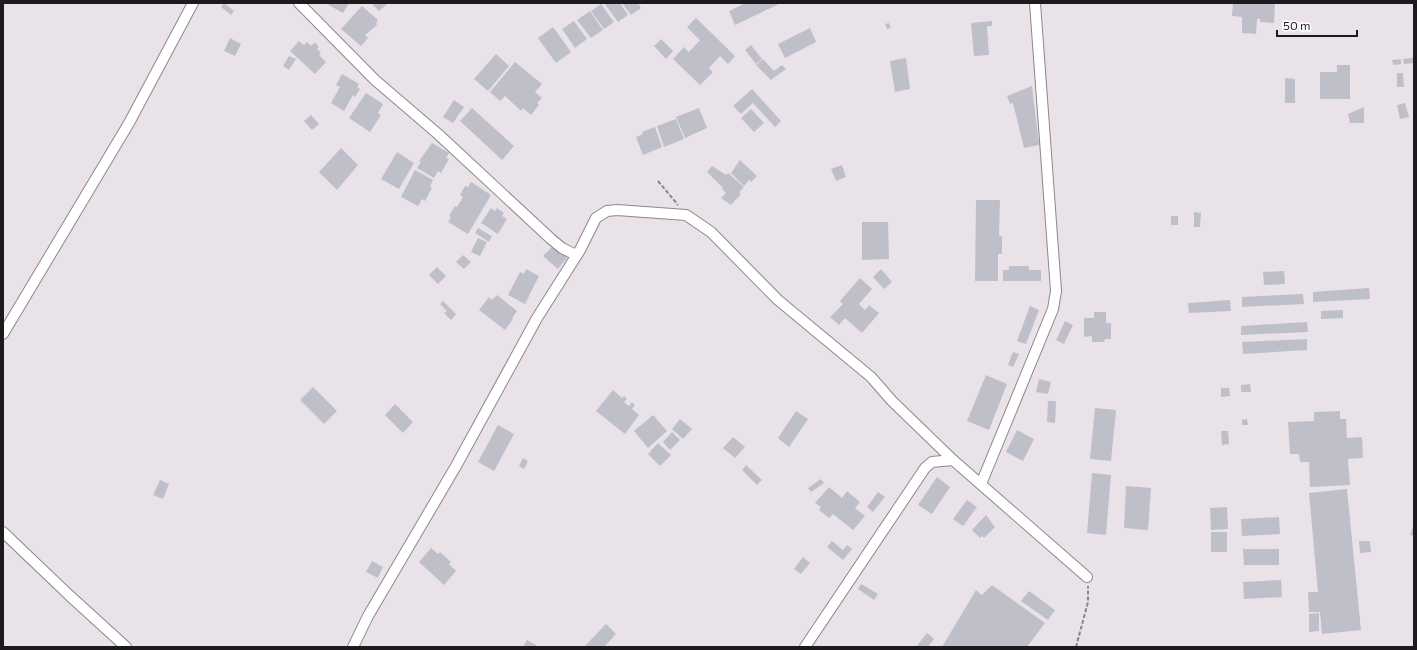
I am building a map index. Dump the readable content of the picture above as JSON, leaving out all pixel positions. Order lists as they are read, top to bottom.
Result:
{
  "scale_bar": "50 m"
}
